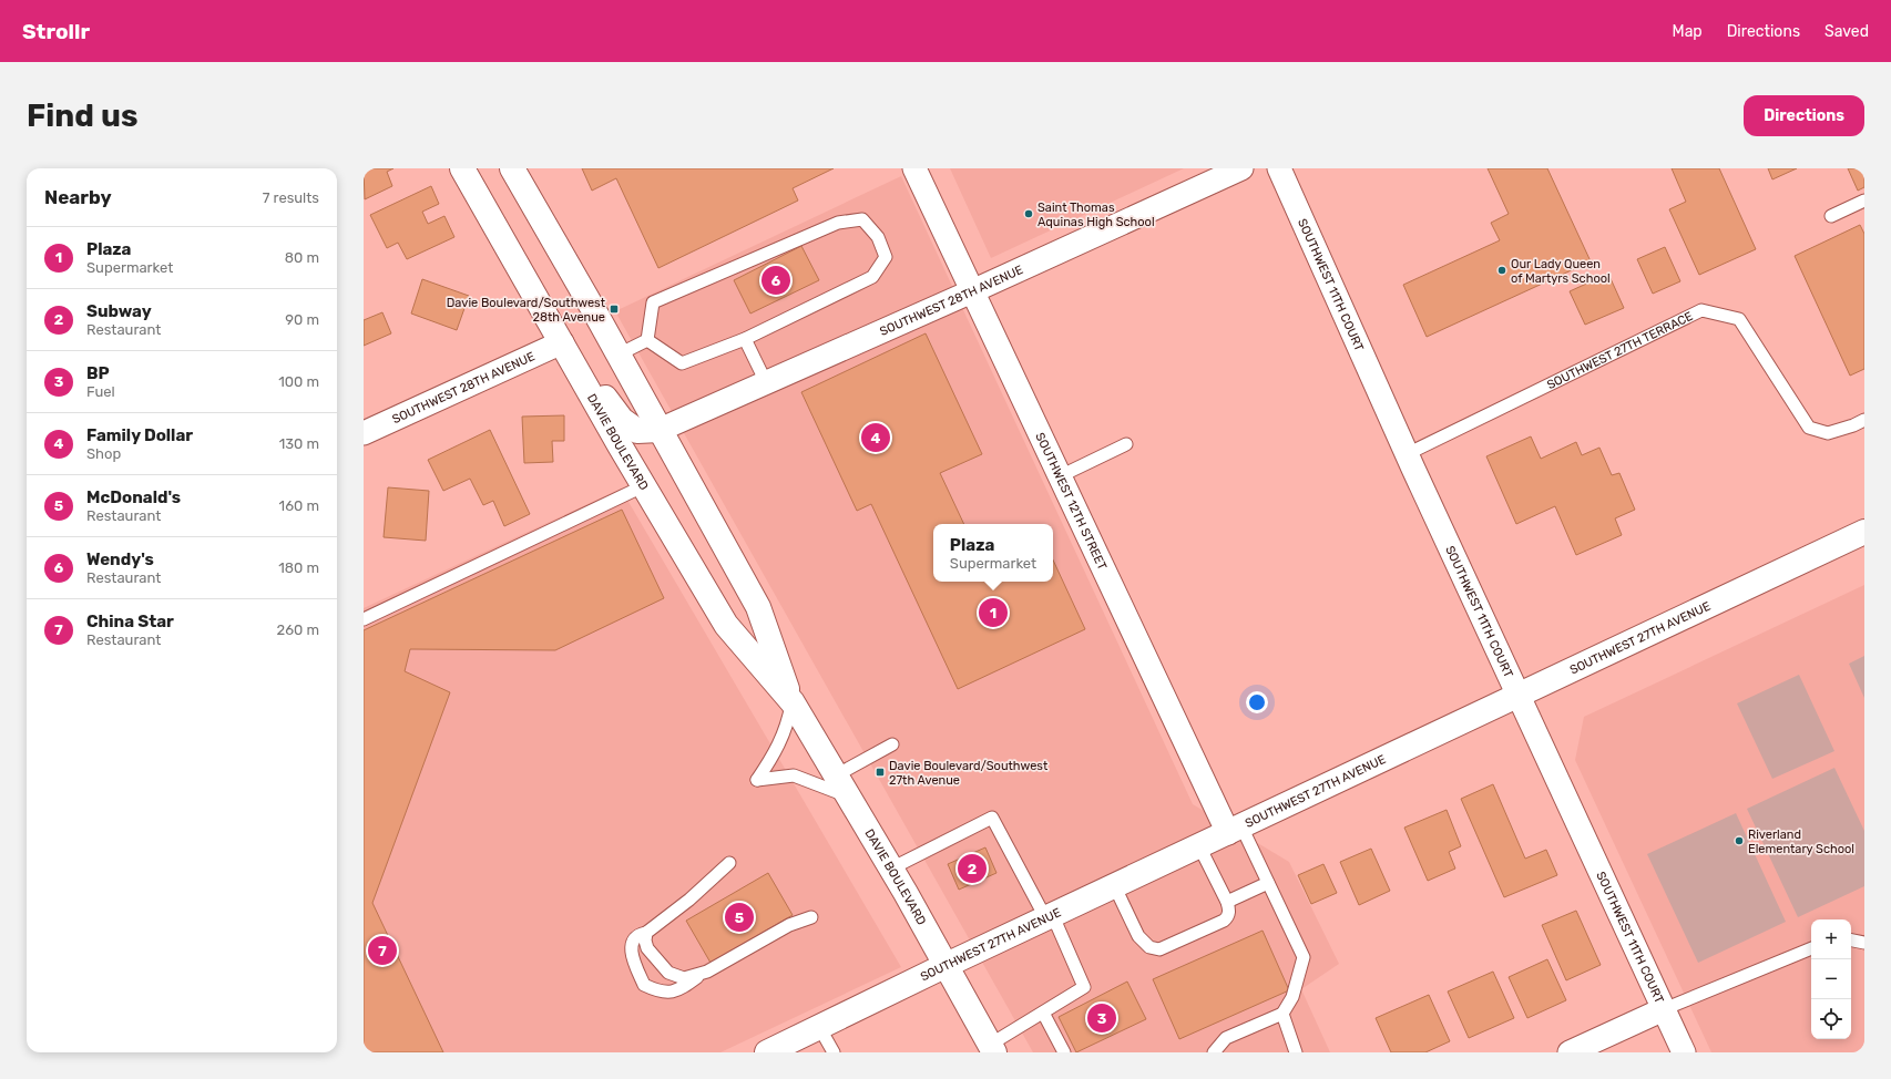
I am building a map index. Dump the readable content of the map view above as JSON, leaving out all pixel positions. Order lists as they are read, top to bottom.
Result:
{
  "streets": {
    "main road": ["DAVIE BOULEVARD", "SOUTHWEST 27TH AVENUE"],
    "street": ["SOUTHWEST 11TH COURT", "SOUTHWEST 28TH AVENUE", "SOUTHWEST 12TH STREET"],
    "lane": ["SOUTHWEST 27TH TERRACE"]
  },
  "crossings": [
    ["SOUTHWEST 11TH COURT", "SOUTHWEST 27TH TERRACE"],
    ["SOUTHWEST 11TH COURT", "SOUTHWEST 27TH AVENUE"],
    ["SOUTHWEST 28TH AVENUE", "DAVIE BOULEVARD"],
    ["SOUTHWEST 28TH AVENUE", "SOUTHWEST 12TH STREET"],
    ["DAVIE BOULEVARD", "SOUTHWEST 27TH AVENUE"],
    ["SOUTHWEST 12TH STREET", "SOUTHWEST 27TH AVENUE"]
  ],
  "places": {
    "other": ["Saint Thomas Aquinas High School", "Our Lady Queen of Martyrs School", "Riverland Elementary School"],
    "transit": ["Davie Boulevard/Southwest 28th Avenue", "Davie Boulevard/Southwest 27th Avenue"]
  },
  "page": {
    "header": "Strollr",
    "nav": ["Map", "Directions", "Saved"],
    "buttons": "Directions",
    "title": "Find us",
    "heading": ["Nearby", "7 results"],
    "list": [
      {
        "mark": "1",
        "name": "Plaza",
        "note": "Supermarket",
        "value": "80 m"
      },
      {
        "mark": "2",
        "name": "Subway",
        "note": "Restaurant",
        "value": "90 m"
      },
      {
        "mark": "3",
        "name": "BP",
        "note": "Fuel",
        "value": "100 m"
      },
      {
        "mark": "4",
        "name": "Family Dollar",
        "note": "Shop",
        "value": "130 m"
      },
      {
        "mark": "5",
        "name": "McDonald's",
        "note": "Restaurant",
        "value": "160 m"
      },
      {
        "mark": "6",
        "name": "Wendy's",
        "note": "Restaurant",
        "value": "180 m"
      },
      {
        "mark": "7",
        "name": "China Star",
        "note": "Restaurant",
        "value": "260 m"
      }
    ],
    "pins": [
      "6",
      "4",
      "1",
      "2",
      "5",
      "7",
      "3"
    ],
    "popup": ["Plaza", "Supermarket"],
    "map_buttons": ["+", "−"]
  }
}
